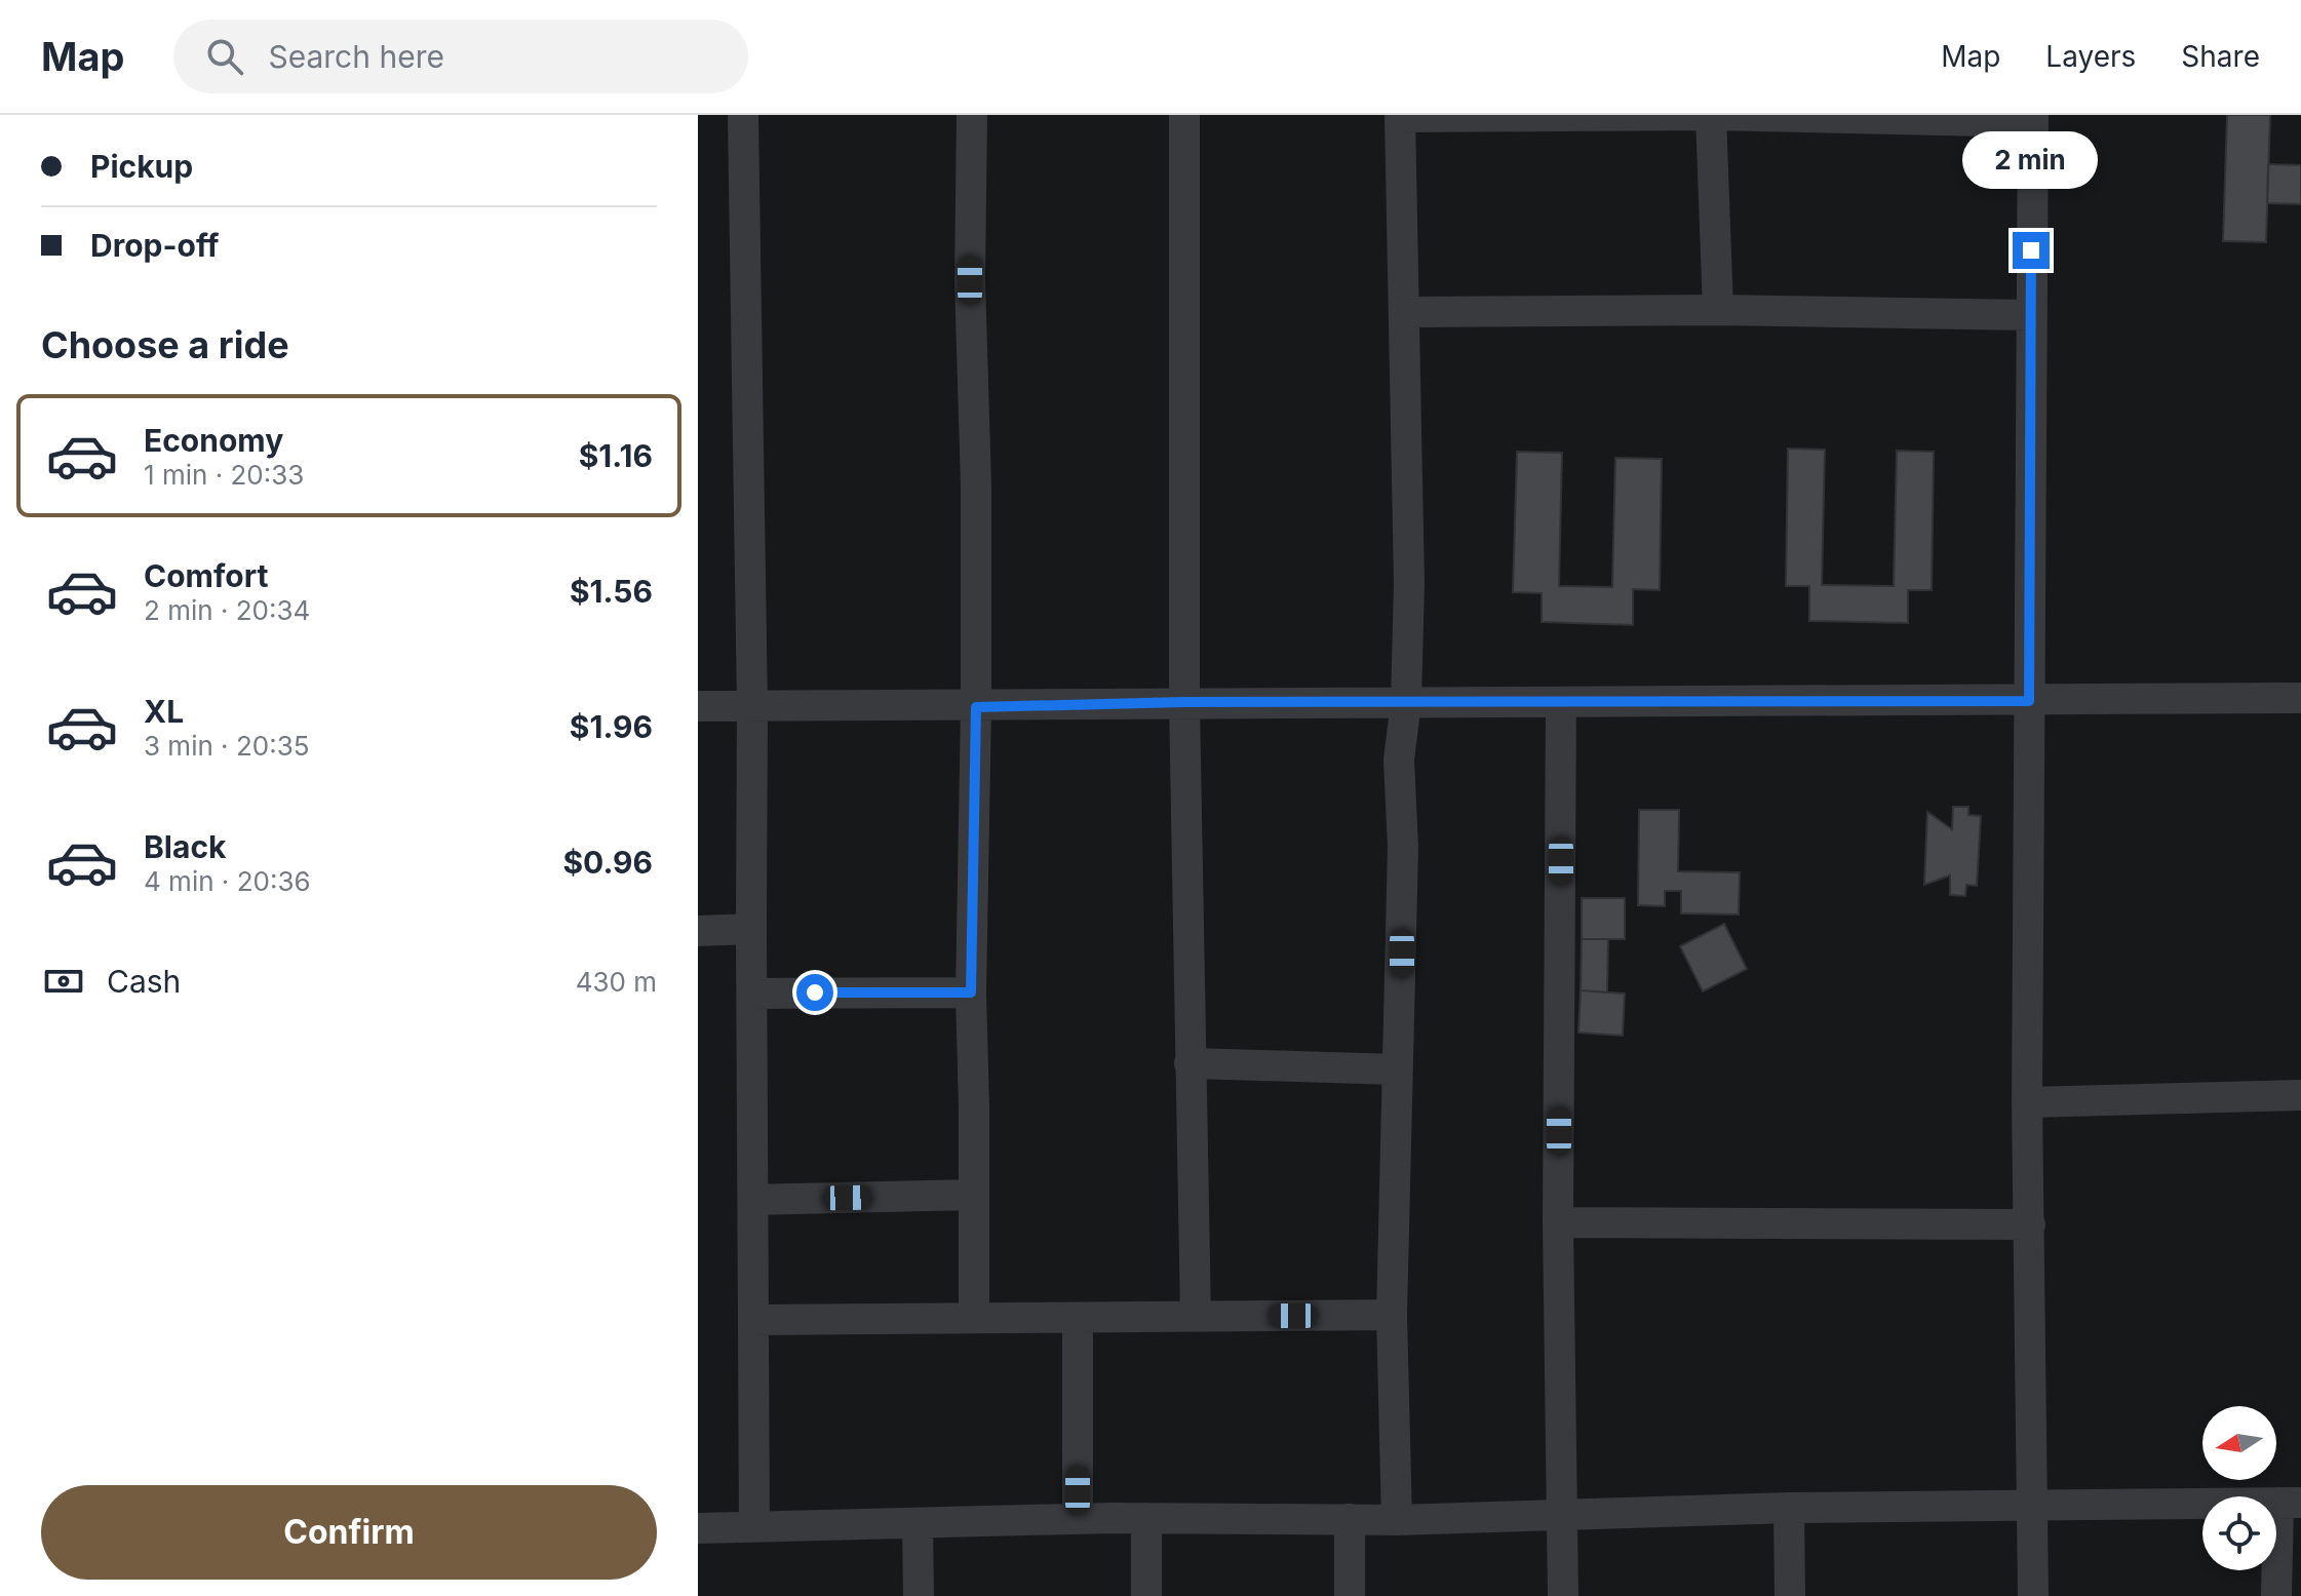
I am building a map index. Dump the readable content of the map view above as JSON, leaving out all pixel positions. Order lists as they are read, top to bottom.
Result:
{
  "north": "left",
  "page": {
    "header": "Map",
    "search": "Search here",
    "nav": ["Map", "Layers", "Share"],
    "banner": ["Pickup", "Drop-off"],
    "bubble": "2 min",
    "heading": "Choose a ride",
    "list": [
      {
        "name": "Economy",
        "note": "1 min · 20:33",
        "value": "$1.16"
      },
      {
        "name": "Comfort",
        "note": "2 min · 20:34",
        "value": "$1.56"
      },
      {
        "name": "XL",
        "note": "3 min · 20:35",
        "value": "$1.96"
      },
      {
        "name": "Black",
        "note": "4 min · 20:36",
        "value": "$0.96"
      }
    ],
    "pay": ["Cash", "430 m"],
    "buttons": "Confirm"
  }
}
